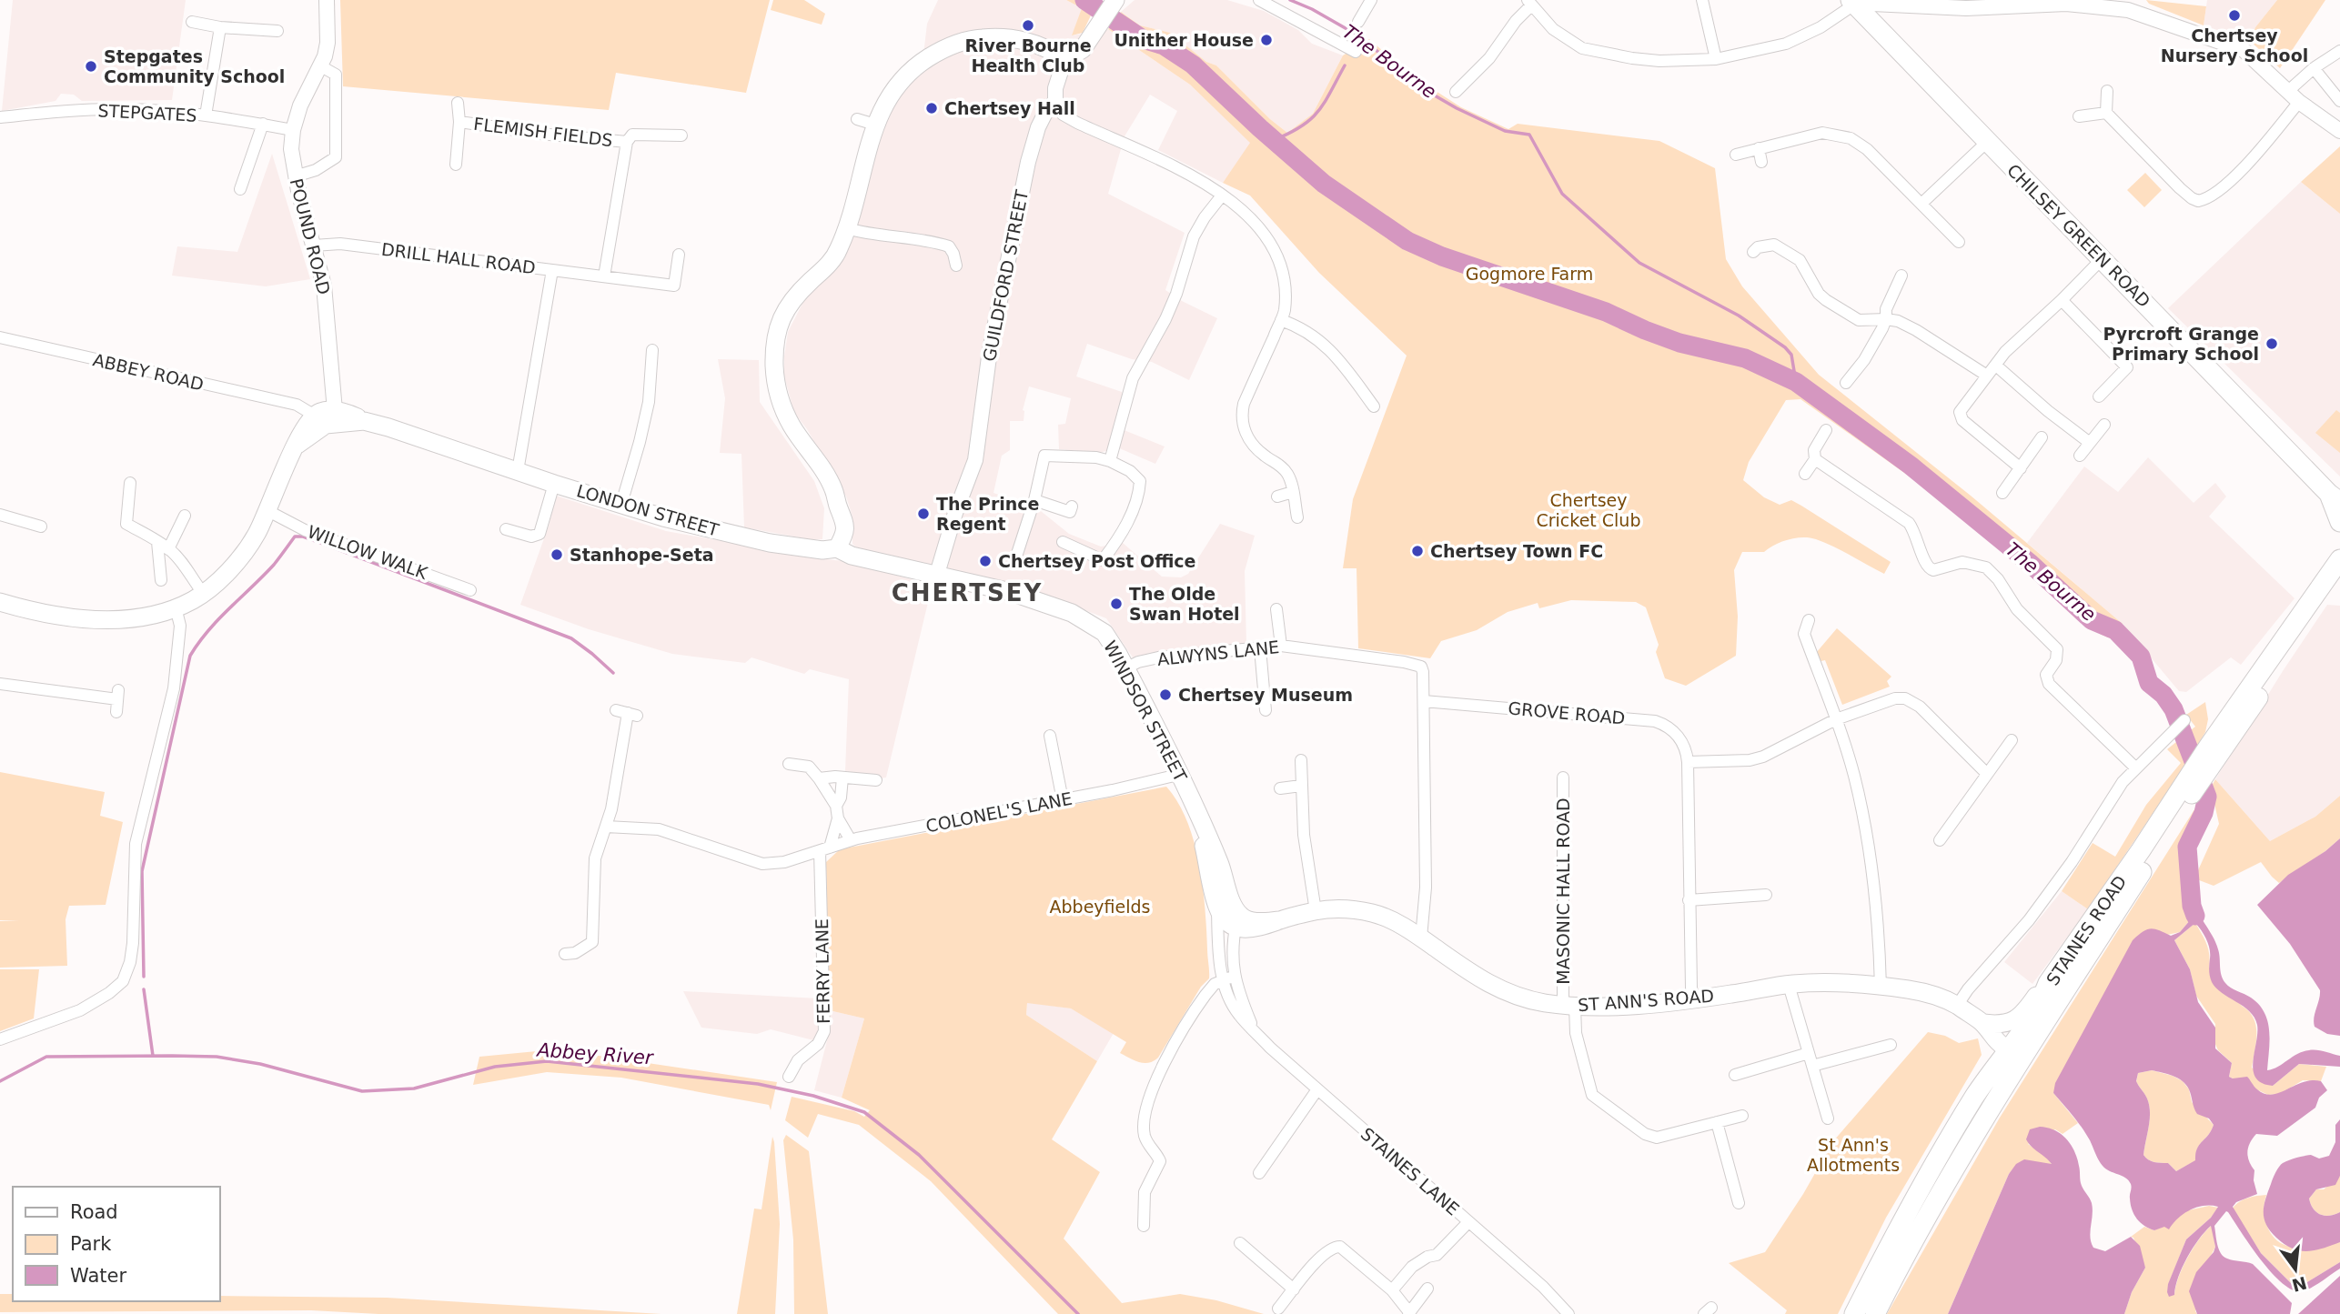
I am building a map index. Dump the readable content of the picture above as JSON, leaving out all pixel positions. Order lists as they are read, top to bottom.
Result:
{
  "streets": {
    "main road": [
      "CHILSEY GREEN ROAD",
      "LONDON STREET",
      "WINDSOR STREET",
      "STAINES ROAD",
      "ST ANN'S ROAD",
      "STAINES LANE"
    ],
    "street": [
      "STEPGATES",
      "FLEMISH FIELDS",
      "POUND ROAD",
      "DRILL HALL ROAD",
      "GUILDFORD STREET",
      "ABBEY ROAD",
      "WILLOW WALK",
      "ALWYNS LANE",
      "GROVE ROAD",
      "COLONEL'S LANE",
      "MASONIC HALL ROAD",
      "FERRY LANE"
    ]
  },
  "crossings": [
    ["STEPGATES", "POUND ROAD"],
    ["POUND ROAD", "DRILL HALL ROAD"],
    ["POUND ROAD", "ABBEY ROAD"],
    ["POUND ROAD", "LONDON STREET"],
    ["DRILL HALL ROAD", "LONDON STREET"],
    ["GUILDFORD STREET", "LONDON STREET"],
    ["GUILDFORD STREET", "WINDSOR STREET"],
    ["ABBEY ROAD", "LONDON STREET"],
    ["LONDON STREET", "WINDSOR STREET"],
    ["ALWYNS LANE", "WINDSOR STREET"],
    ["ALWYNS LANE", "GROVE ROAD"],
    ["WINDSOR STREET", "COLONEL'S LANE"],
    ["WINDSOR STREET", "STAINES LANE"],
    ["GROVE ROAD", "ST ANN'S ROAD"],
    ["COLONEL'S LANE", "FERRY LANE"],
    ["MASONIC HALL ROAD", "ST ANN'S ROAD"],
    ["STAINES ROAD", "ST ANN'S ROAD"],
    ["ST ANN'S ROAD", "STAINES LANE"]
  ],
  "districts": ["CHERTSEY"],
  "water": ["The Bourne", "Abbey River"],
  "parks": [
    "Gogmore Farm",
    "Chertsey Cricket Club",
    "Abbeyfields",
    "St Ann's Allotments"
  ],
  "places": [
    "Chertsey Nursery School",
    "River Bourne Health Club",
    "Unither House",
    "Stepgates Community School",
    "Chertsey Hall",
    "Pyrcroft Grange Primary School",
    "The Prince Regent",
    "Chertsey Town FC",
    "Stanhope-Seta",
    "Chertsey Post Office",
    "The Olde Swan Hotel",
    "Chertsey Museum"
  ],
  "legend": ["Road", "Park", "Water"],
  "north": "bottom"
}
